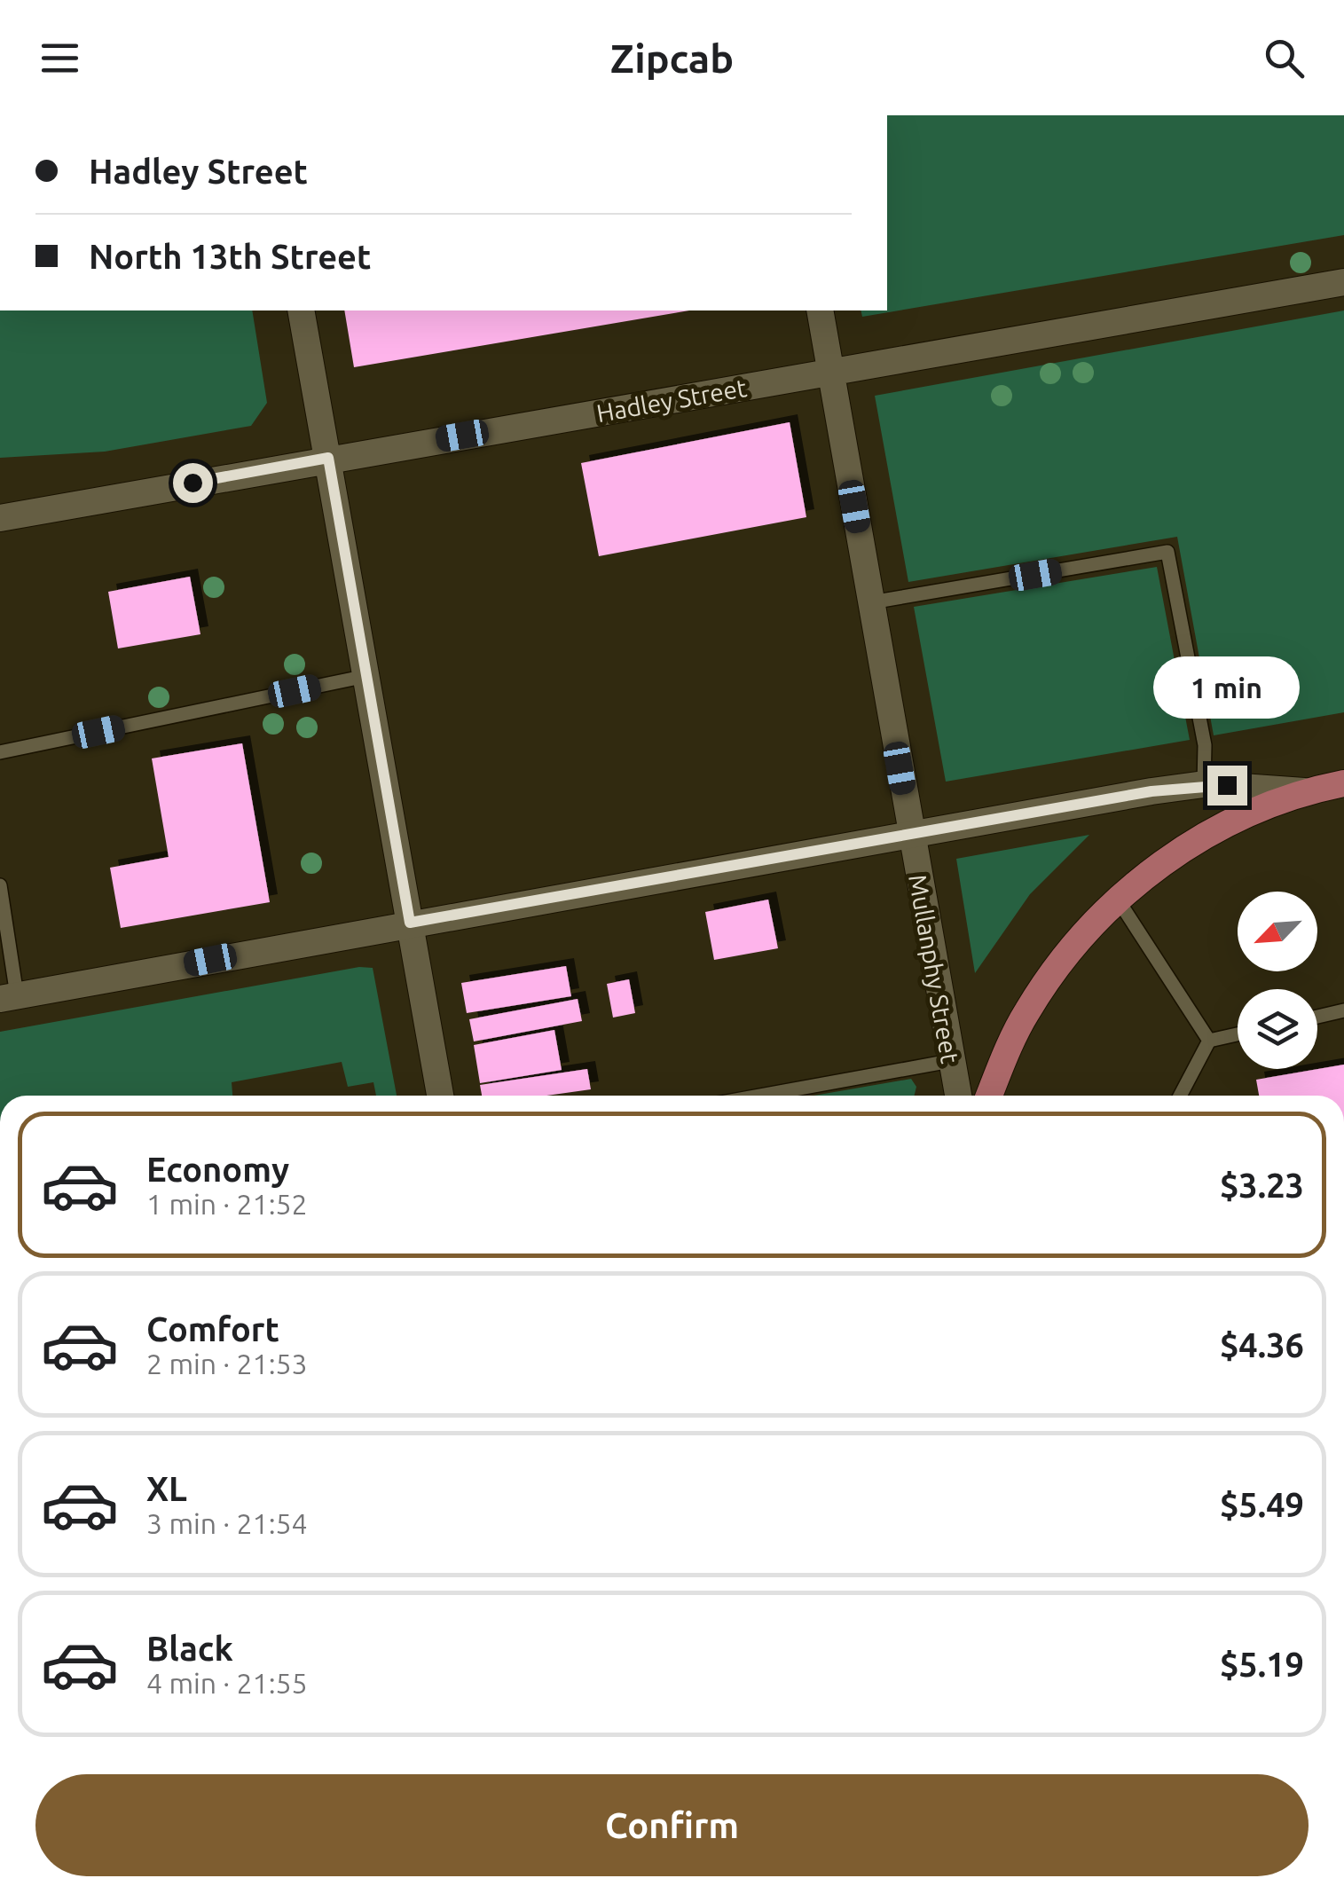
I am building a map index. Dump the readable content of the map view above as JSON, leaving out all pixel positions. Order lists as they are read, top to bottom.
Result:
{
  "streets": {
    "street": ["Hadley Street", "Mullanphy Street"]
  },
  "crossings": [
    ["Hadley Street", "Mullanphy Street"]
  ],
  "north": "bottom left",
  "page": {
    "header": "Zipcab",
    "banner": ["Hadley Street", "North 13th Street"],
    "bubble": "1 min",
    "list": [
      {
        "name": "Economy",
        "note": "1 min · 21:52",
        "value": "$3.23"
      },
      {
        "name": "Comfort",
        "note": "2 min · 21:53",
        "value": "$4.36"
      },
      {
        "name": "XL",
        "note": "3 min · 21:54",
        "value": "$5.49"
      },
      {
        "name": "Black",
        "note": "4 min · 21:55",
        "value": "$5.19"
      }
    ],
    "buttons": "Confirm"
  }
}
